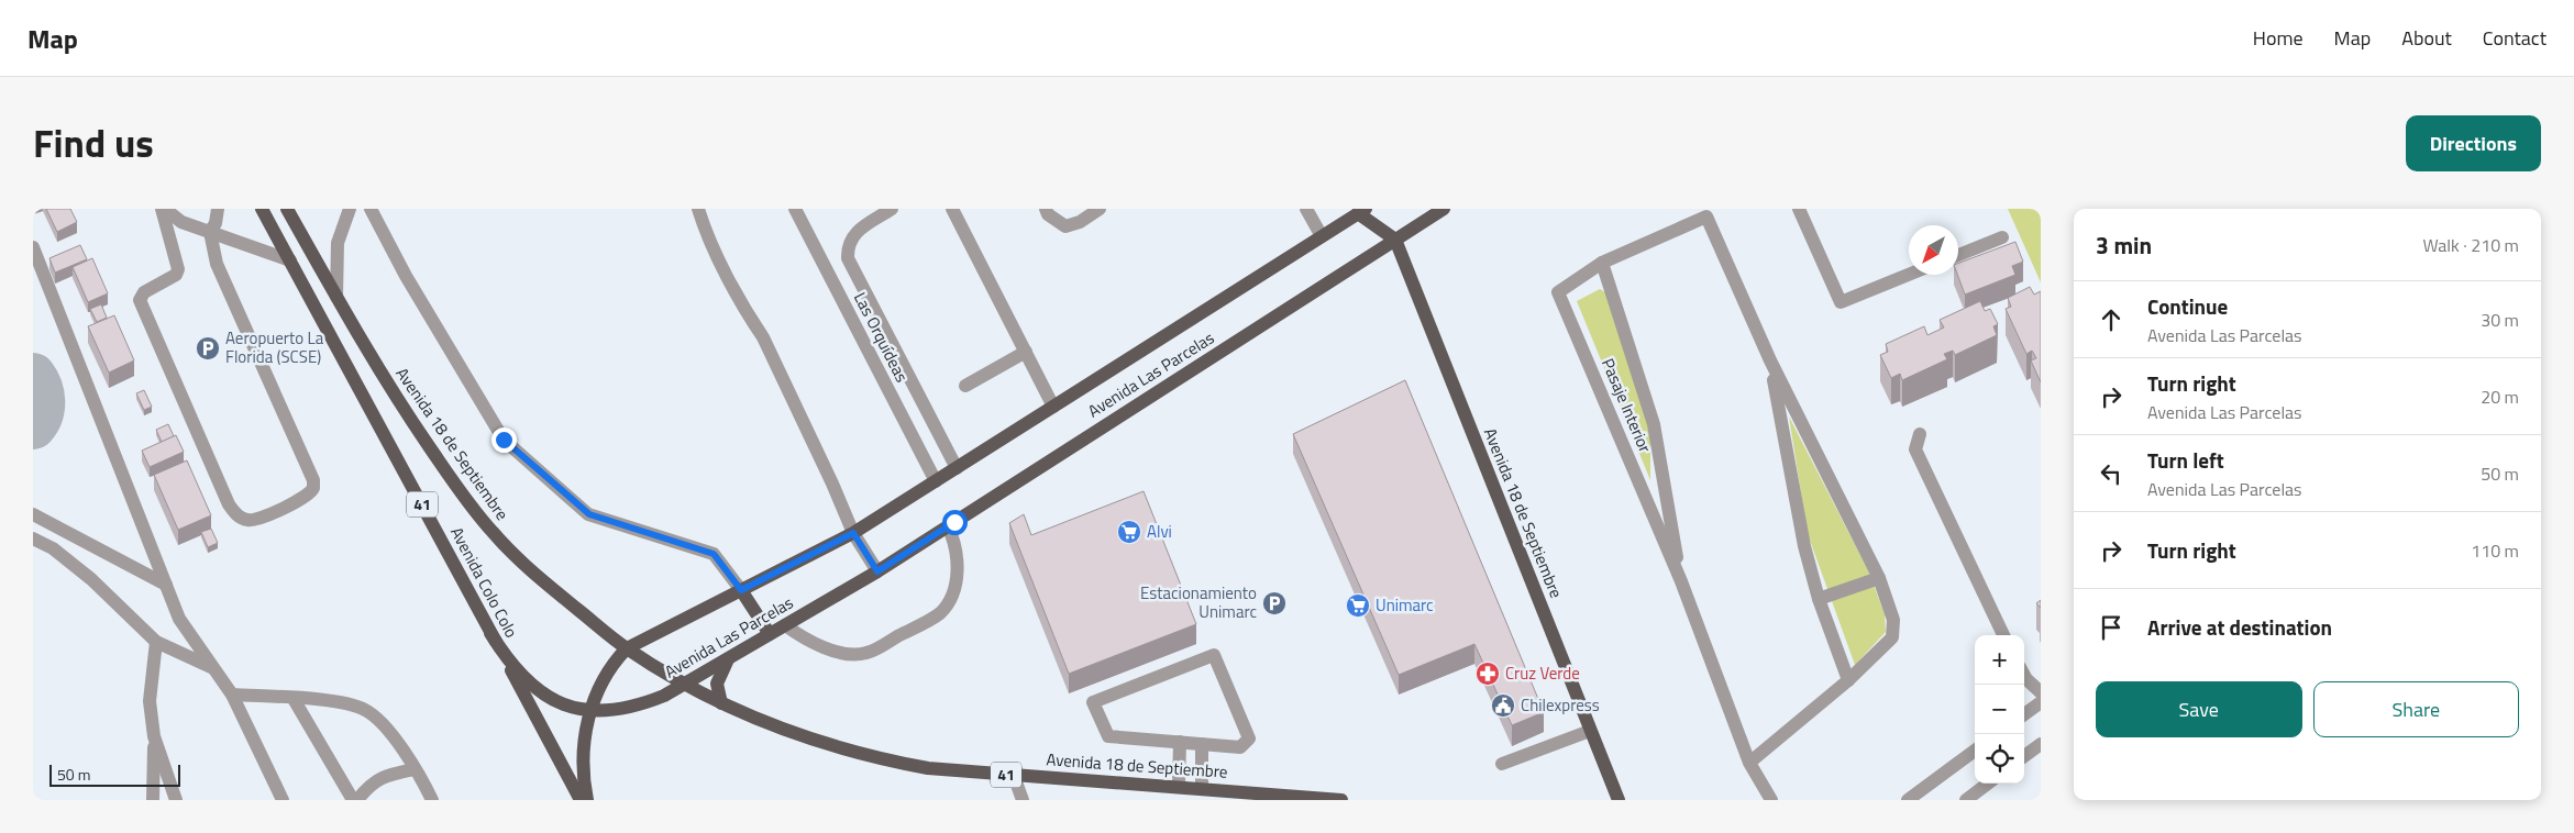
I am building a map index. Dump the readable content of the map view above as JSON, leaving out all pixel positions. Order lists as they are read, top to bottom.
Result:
{
  "streets": {
    "main road": [
      "Avenida Las Parcelas",
      "Avenida 18 de Septiembre",
      "41",
      "Avenida Colo Colo"
    ],
    "street": ["Las Orquídeas", "Pasaje Interior"]
  },
  "crossings": [
    ["Las Orquídeas", "Avenida Las Parcelas"],
    ["Avenida Las Parcelas", "Avenida 18 de Septiembre"],
    ["Avenida Las Parcelas", "Avenida Colo Colo"]
  ],
  "places": {
    "parking": ["Aeropuerto La Florida (SCSE)", "Estacionamiento Unimarc"],
    "supermarket": ["Alvi", "Unimarc"],
    "pharmacy": ["Cruz Verde"],
    "public building": ["Chilexpress"]
  },
  "scale_bar": "50 m",
  "north": "bottom left",
  "page": {
    "header": "Map",
    "nav": [
      "Home",
      "Map",
      "About",
      "Contact"
    ],
    "title": "Find us",
    "buttons": [
      "Directions",
      ["Save", "Share"]
    ],
    "heading": ["3 min", "Walk · 210 m"],
    "list": [
      ["Continue", "Avenida Las Parcelas", "30 m"],
      ["Turn right", "Avenida Las Parcelas", "20 m"],
      ["Turn left", "Avenida Las Parcelas", "50 m"],
      ["Turn right", "110 m"],
      "Arrive at destination"
    ],
    "map_buttons": ["+", "−"],
    "scale": "50 m"
  }
}
